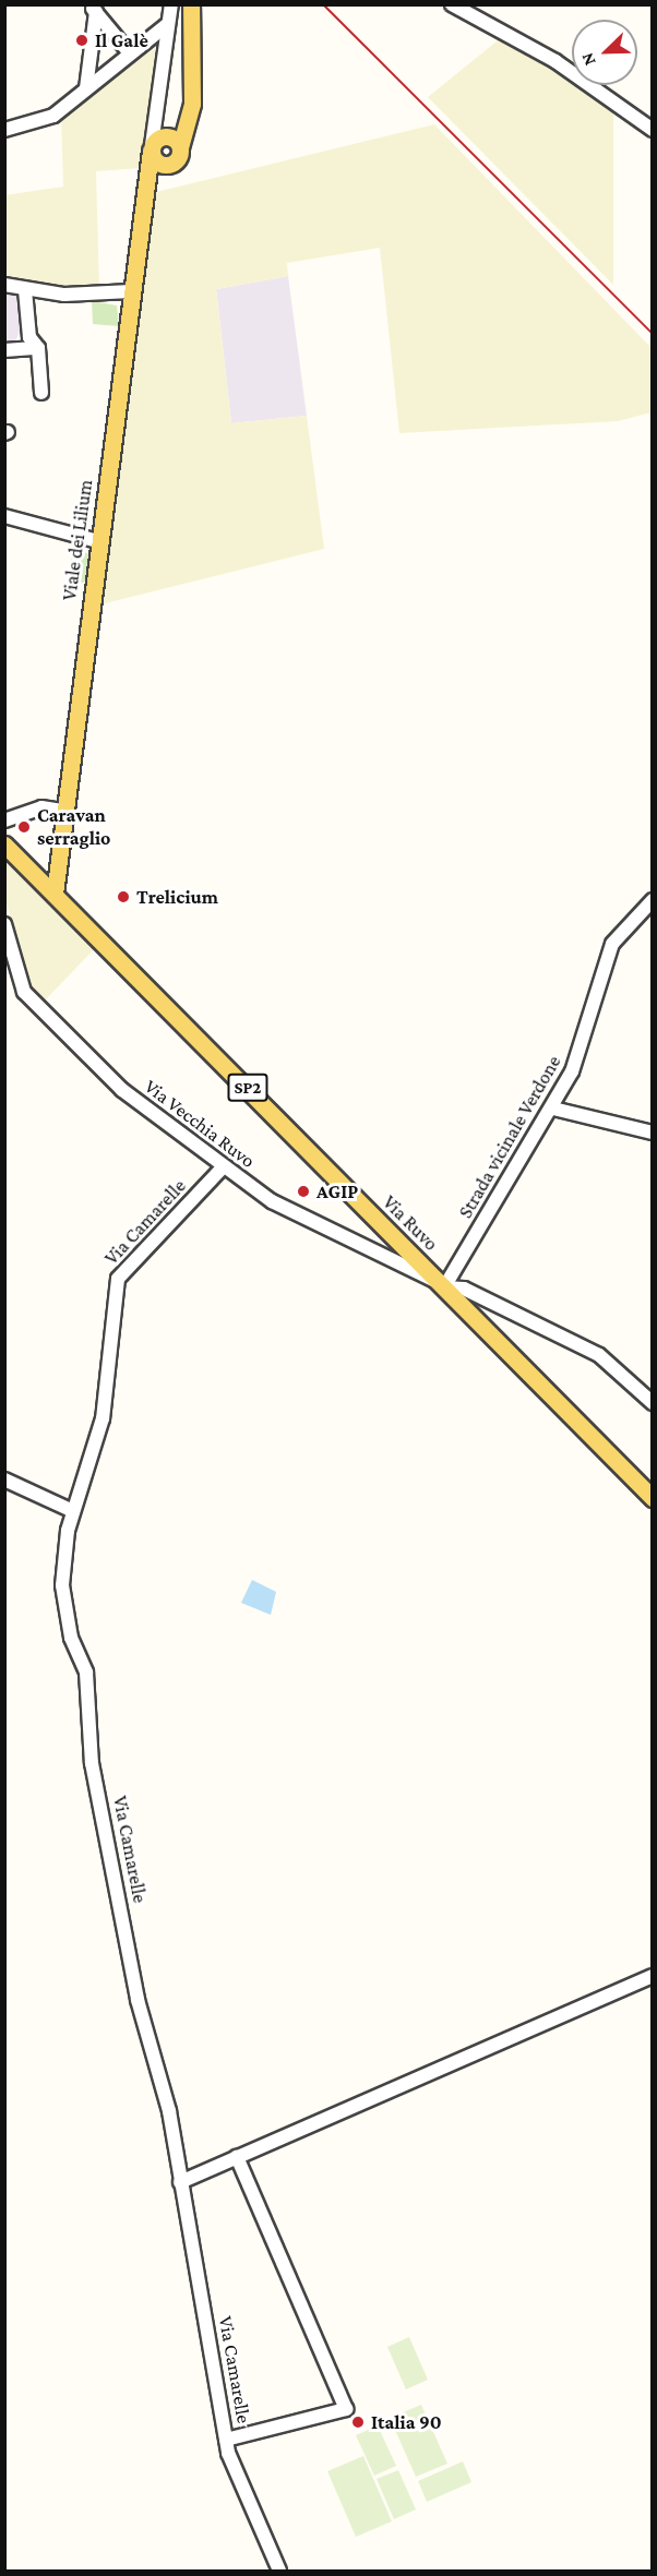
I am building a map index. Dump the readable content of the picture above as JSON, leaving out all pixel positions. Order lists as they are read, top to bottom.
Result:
{
  "streets": {
    "main road": ["Viale dei Lilium", "SP2", "Via Ruvo"],
    "street": ["Via Vecchia Ruvo", "Strada vicinale Verdone", "Via Camarelle"]
  },
  "crossings": [
    ["Viale dei Lilium", "SP2"],
    ["Viale dei Lilium", "Via Ruvo"],
    ["SP2", "Via Ruvo"],
    ["Via Vecchia Ruvo", "Strada vicinale Verdone"],
    ["Via Vecchia Ruvo", "Via Camarelle"],
    ["Via Vecchia Ruvo", "Via Ruvo"],
    ["Strada vicinale Verdone", "Via Ruvo"]
  ],
  "places": [
    "Il Galè",
    "Caravan serraglio",
    "Trelicium",
    "AGIP",
    "Italia 90"
  ],
  "north": "bottom left"
}
